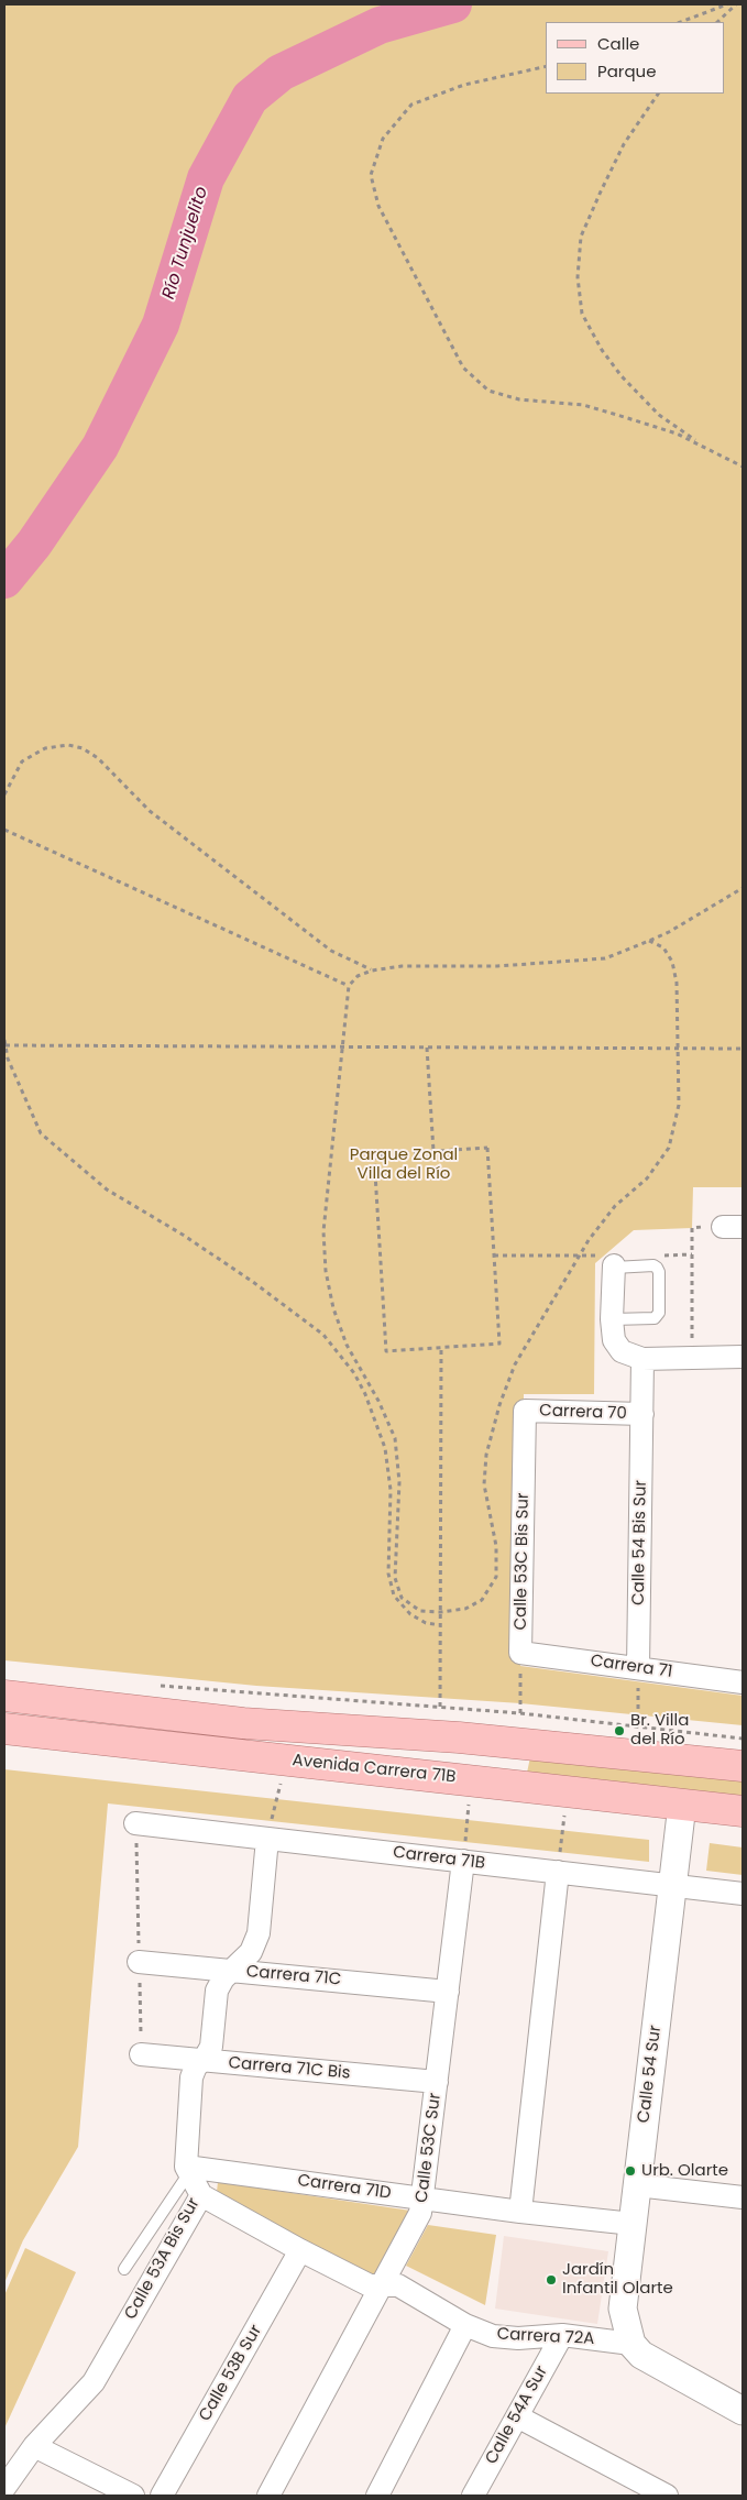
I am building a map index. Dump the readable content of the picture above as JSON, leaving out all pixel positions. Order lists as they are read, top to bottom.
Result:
{
  "streets": {
    "main road": ["Avenida Carrera 71B"],
    "street": [
      "Carrera 70",
      "Calle 54 Bis Sur",
      "Calle 53C Bis Sur",
      "Carrera 71",
      "Carrera 71B",
      "Carrera 71C",
      "Carrera 71C Bis",
      "Calle 54 Sur",
      "Calle 53C Sur",
      "Carrera 71D",
      "Calle 53A Bis Sur",
      "Carrera 72A",
      "Calle 53B Sur",
      "Calle 54A Sur"
    ]
  },
  "crossings": [
    ["Carrera 70", "Calle 54 Bis Sur"],
    ["Carrera 70", "Calle 53C Bis Sur"],
    ["Calle 54 Bis Sur", "Carrera 71"],
    ["Calle 53C Bis Sur", "Carrera 71"],
    ["Avenida Carrera 71B", "Calle 54 Sur"],
    ["Carrera 71B", "Calle 54 Sur"],
    ["Carrera 71B", "Calle 53C Sur"],
    ["Carrera 71C", "Calle 53C Sur"],
    ["Carrera 71C Bis", "Calle 53C Sur"],
    ["Calle 54 Sur", "Carrera 71D"],
    ["Calle 54 Sur", "Carrera 72A"],
    ["Calle 53C Sur", "Carrera 71D"],
    ["Calle 53C Sur", "Carrera 72A"],
    ["Carrera 71D", "Calle 53A Bis Sur"],
    ["Calle 53A Bis Sur", "Carrera 72A"],
    ["Carrera 72A", "Calle 53B Sur"],
    ["Carrera 72A", "Calle 54A Sur"]
  ],
  "water": ["Río Tunjuelito"],
  "parks": ["Parque Zonal Villa del Río"],
  "places": ["Br. Villa del Río", "Urb. Olarte", "Jardín Infantil Olarte"],
  "legend": ["Calle", "Parque"]
}
